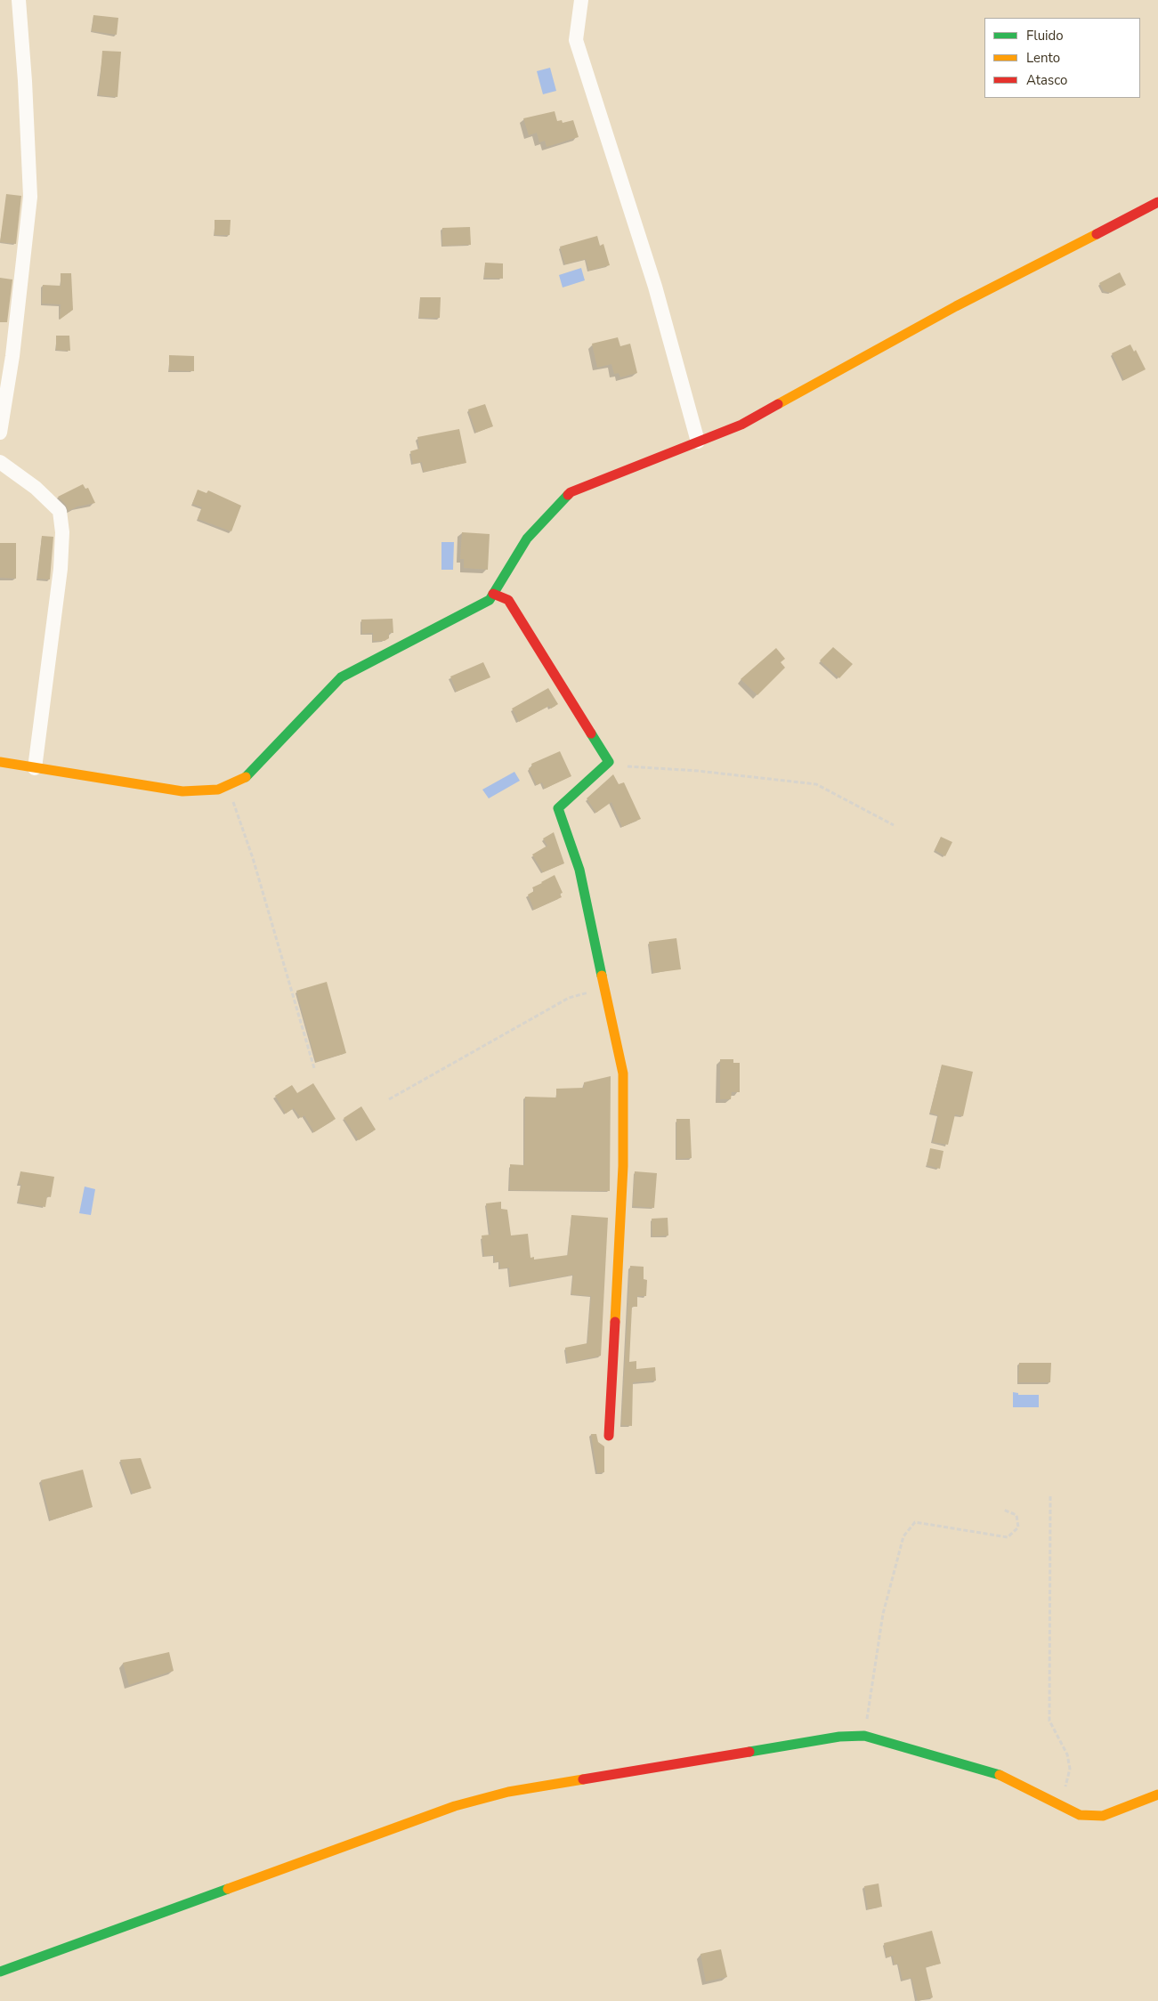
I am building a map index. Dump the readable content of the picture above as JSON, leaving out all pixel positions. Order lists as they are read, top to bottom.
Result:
{
  "legend": ["Fluido", "Lento", "Atasco"]
}
